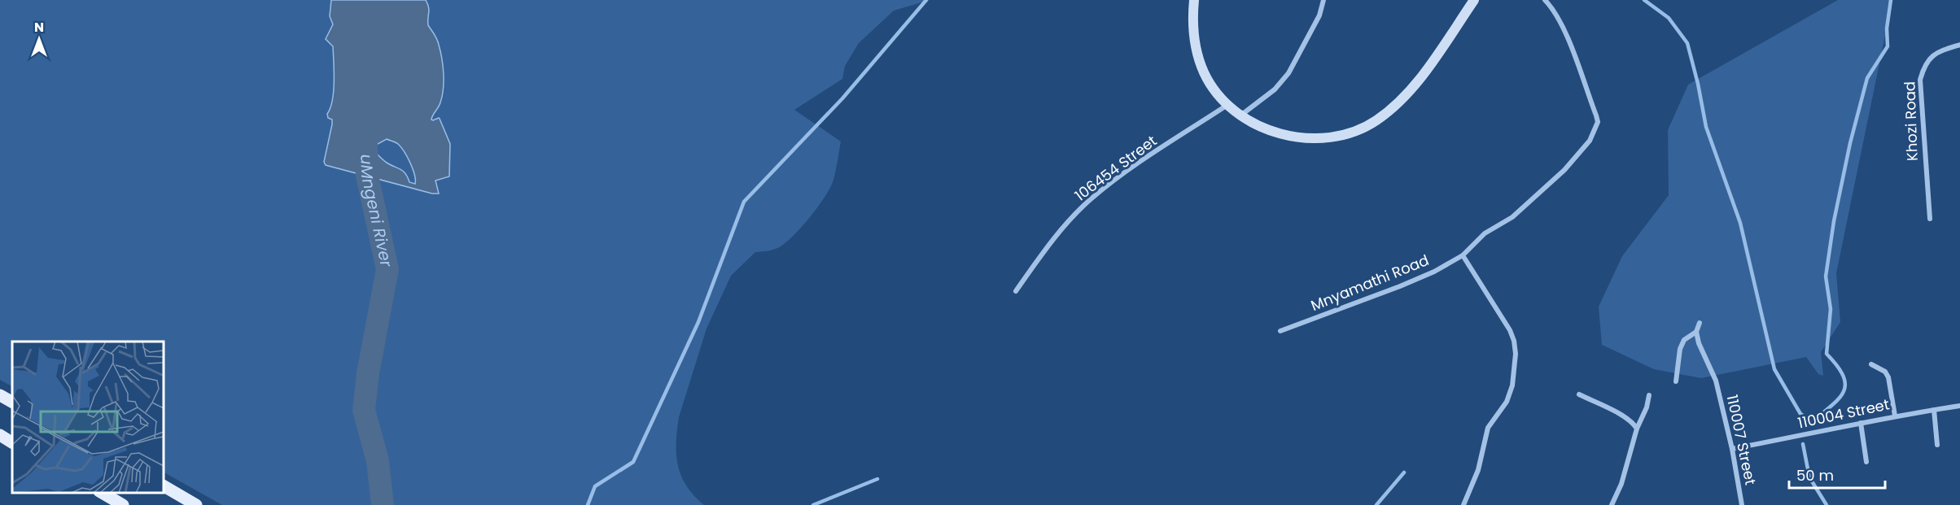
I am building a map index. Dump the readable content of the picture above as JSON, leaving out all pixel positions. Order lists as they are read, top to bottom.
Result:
{
  "streets": {
    "street": [
      "Khozi Road",
      "106454 Street",
      "Mnyamathi Road",
      "110004 Street",
      "110007 Street"
    ]
  },
  "crossings": [
    ["110004 Street", "110007 Street"]
  ],
  "water": ["uMngeni River"],
  "scale_bar": "50 m",
  "north": "top"
}
